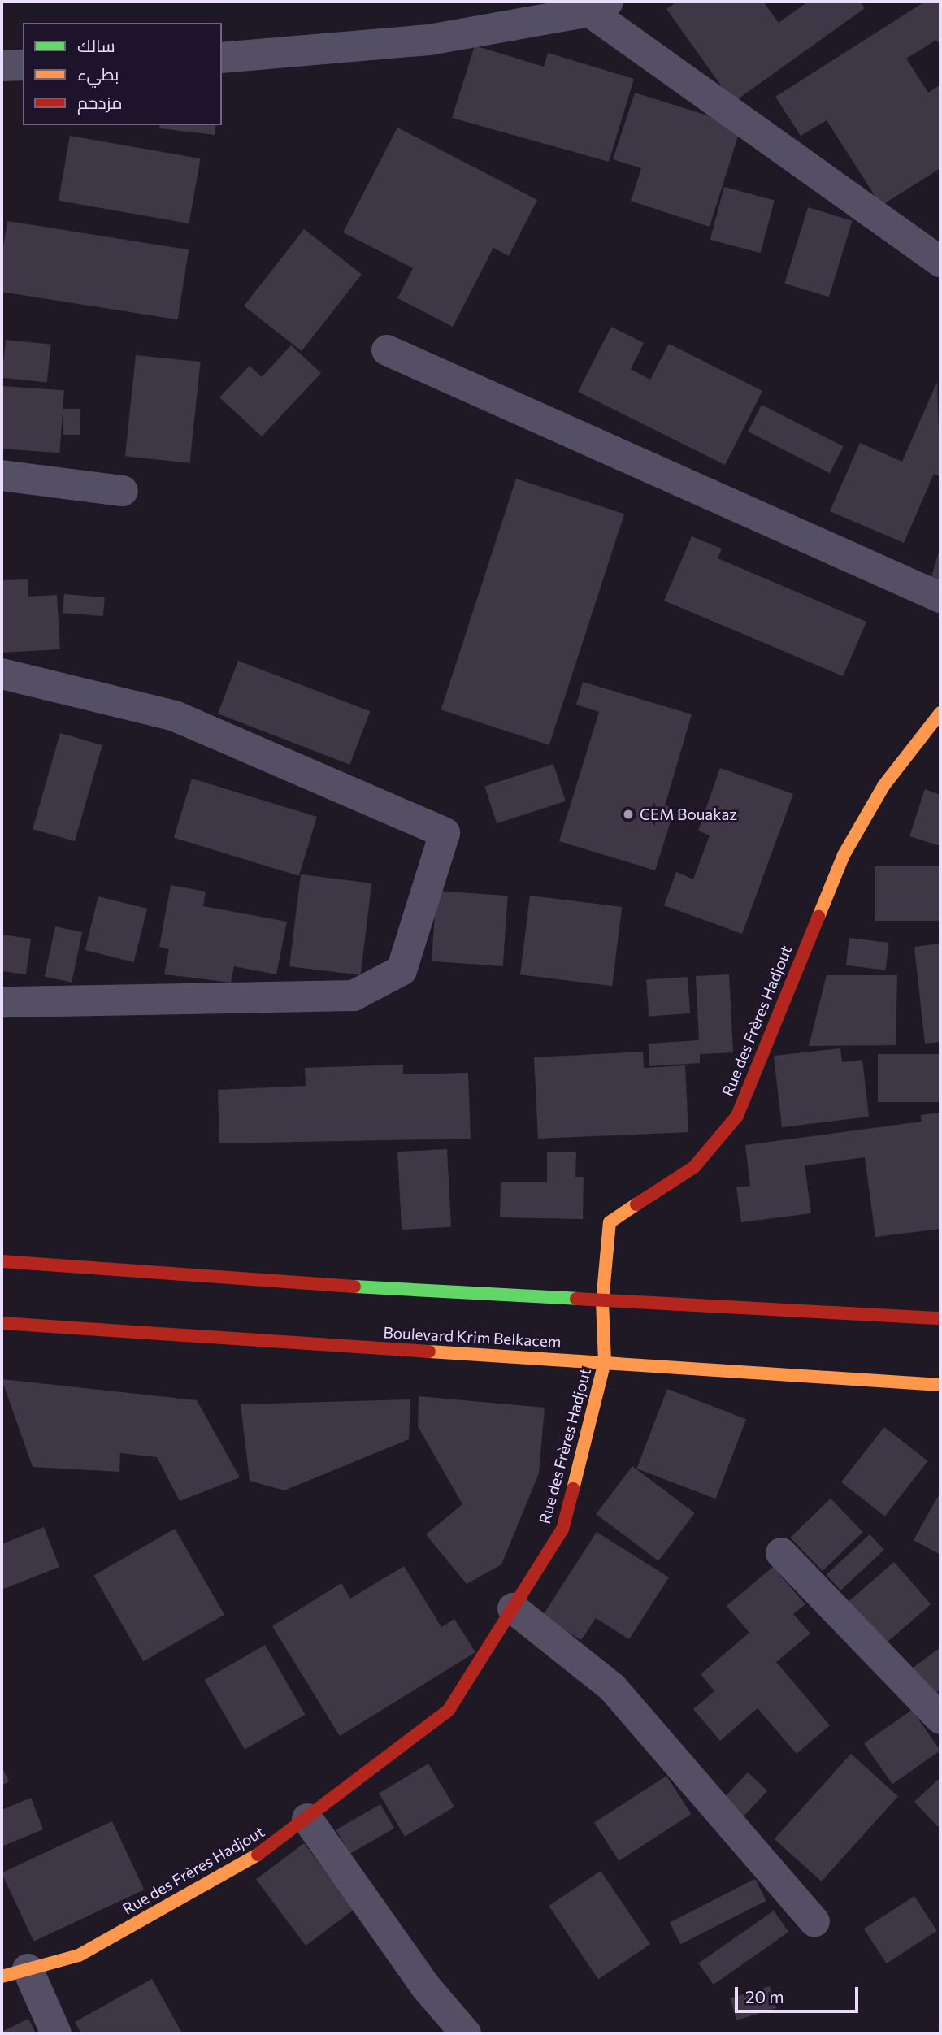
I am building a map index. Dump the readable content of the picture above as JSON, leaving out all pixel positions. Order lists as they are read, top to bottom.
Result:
{
  "streets": {
    "main road": ["Rue des Frères Hadjout", "Boulevard Krim Belkacem"]
  },
  "crossings": [
    ["Rue des Frères Hadjout", "Boulevard Krim Belkacem"]
  ],
  "places": ["CEM Bouakaz"],
  "legend": ["سالك", "بطيء", "مزدحم"],
  "scale_bar": "20 m"
}
